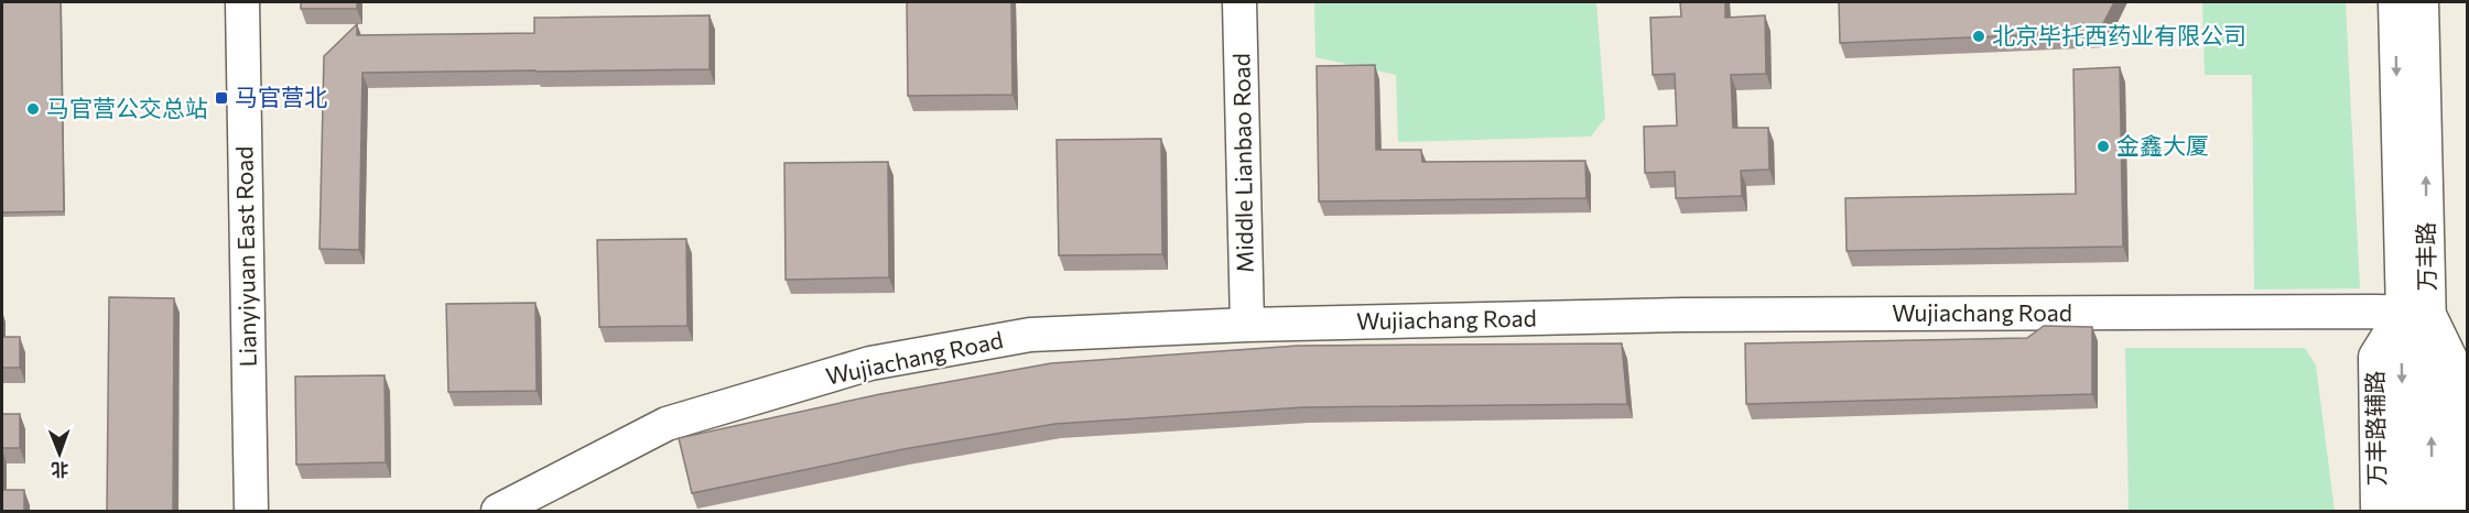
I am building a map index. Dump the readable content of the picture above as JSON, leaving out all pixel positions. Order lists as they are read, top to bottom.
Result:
{
  "streets": {
    "street": [
      "Middle Lianbao Road",
      "Lianyiyuan East Road",
      "万丰路",
      "Wujiachang Road",
      "万丰路辅路"
    ]
  },
  "crossings": [
    ["Middle Lianbao Road", "Wujiachang Road"],
    ["万丰路", "Wujiachang Road"],
    ["万丰路", "万丰路辅路"],
    ["Wujiachang Road", "万丰路辅路"]
  ],
  "places": {
    "other": ["北京毕托西药业有限公司", "马官营公交总站", "金鑫大厦"],
    "transit": ["马官营北"]
  },
  "north": "bottom"
}
